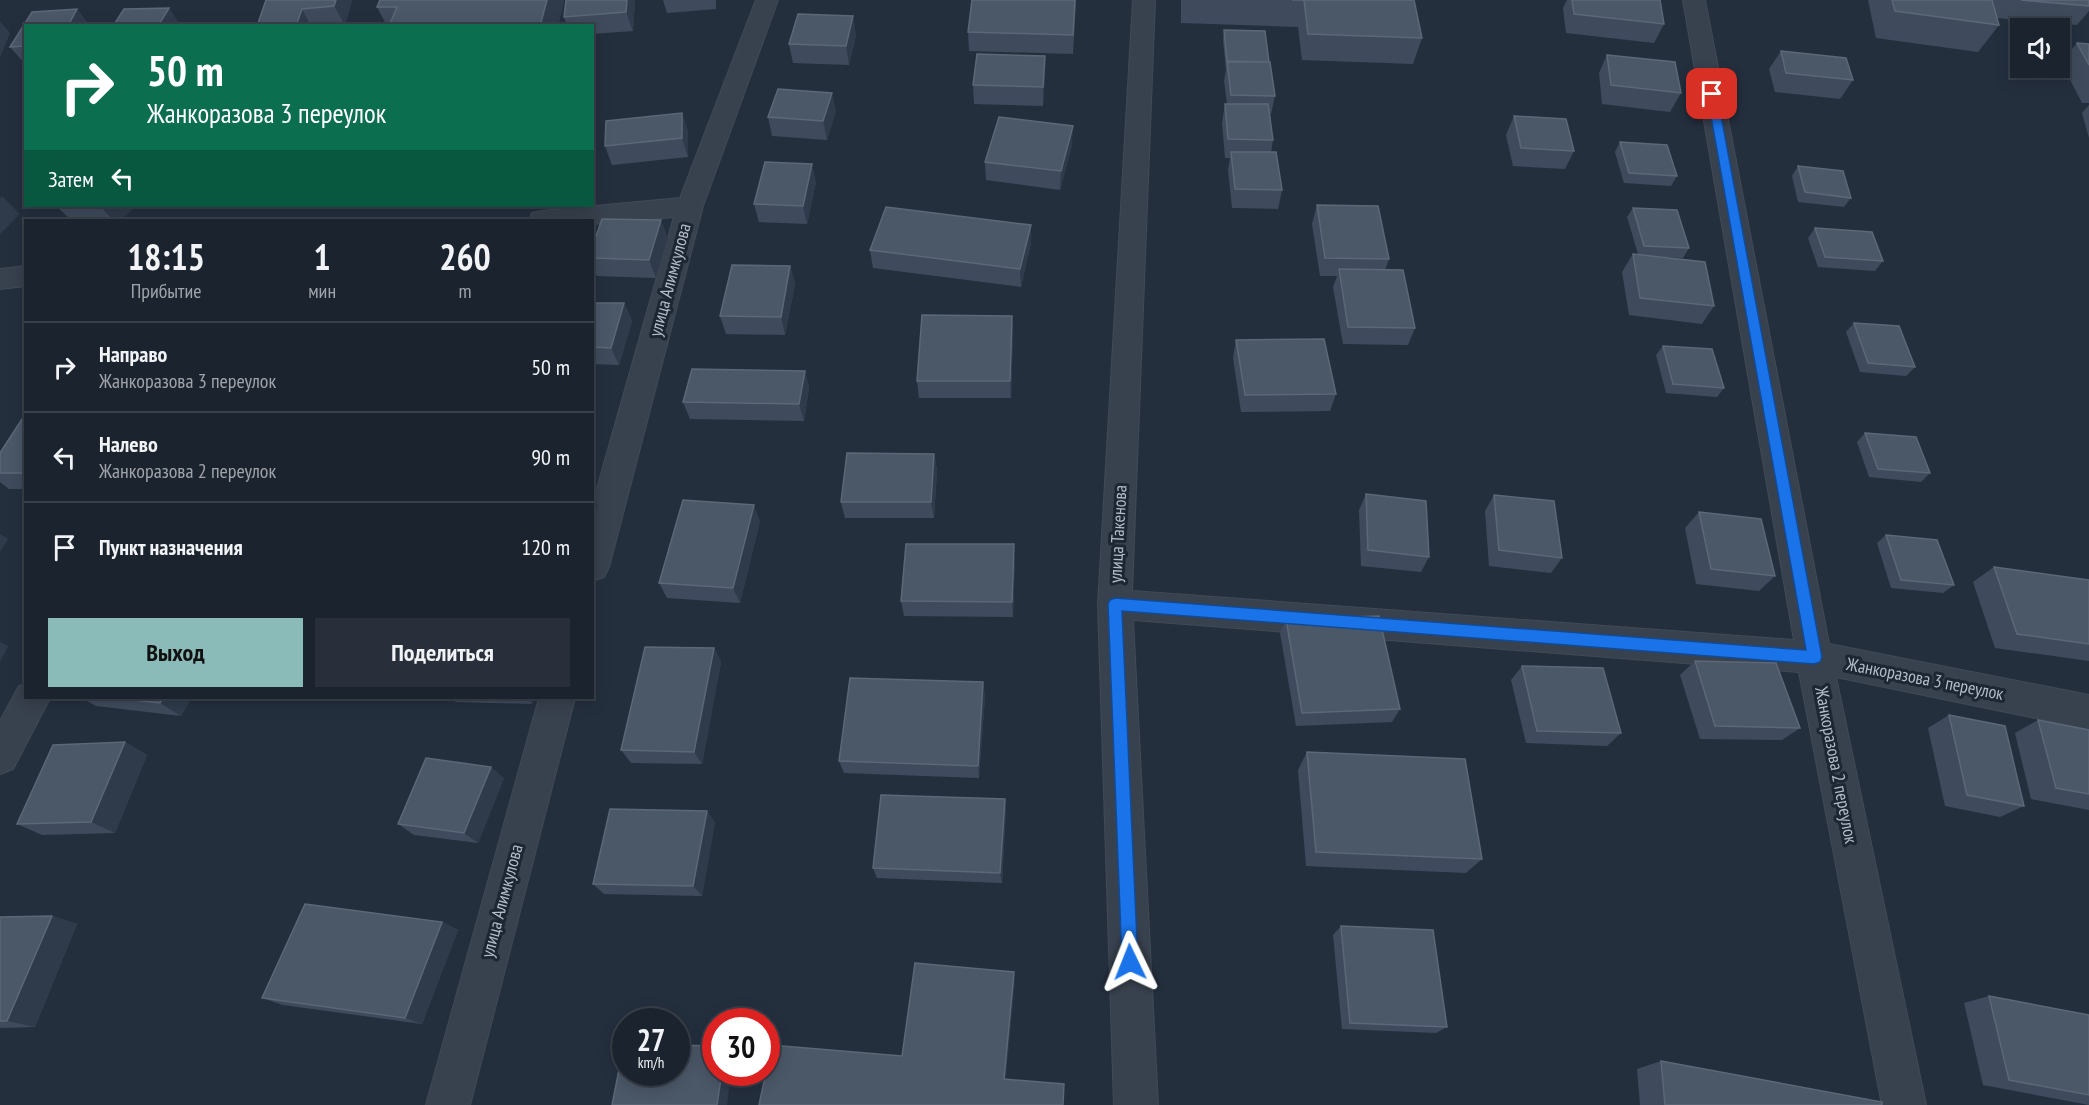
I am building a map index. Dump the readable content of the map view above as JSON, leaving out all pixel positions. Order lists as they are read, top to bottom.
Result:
{
  "streets": {
    "street": [
      "улица Алимкулова",
      "улица Такенова",
      "Жанкоразова 3 переулок",
      "Жанкоразова 2 переулок"
    ]
  },
  "crossings": [
    ["улица Такенова", "Жанкоразова 3 переулок"],
    ["Жанкоразова 3 переулок", "Жанкоразова 2 переулок"]
  ],
  "page": {
    "turn": ["50 m", "Жанкоразова 3 переулок"],
    "then": "Затем",
    "eta": [
      "18:15",
      "Прибытие",
      "1",
      "мин",
      "260",
      "m"
    ],
    "list": [
      {
        "name": "Направо",
        "note": "Жанкоразова 3 переулок",
        "value": "50 m"
      },
      {
        "name": "Налево",
        "note": "Жанкоразова 2 переулок",
        "value": "90 m"
      },
      {
        "name": "Пункт назначения",
        "value": "120 m"
      }
    ],
    "buttons": ["Выход", "Поделиться"],
    "speed": "27 km/h",
    "limit": "30"
  }
}
